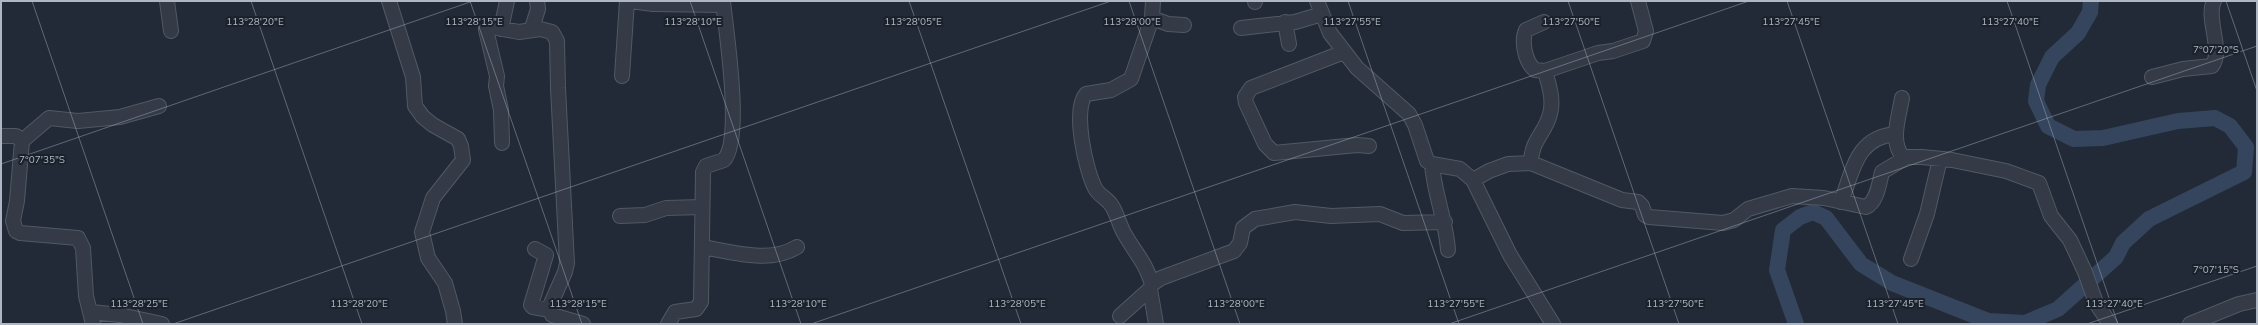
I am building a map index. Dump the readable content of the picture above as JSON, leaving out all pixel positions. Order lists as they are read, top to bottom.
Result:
{
  "coordinates": [
    "113°28'20\"E",
    "113°28'15\"E",
    "113°28'10\"E",
    "113°28'05\"E",
    "113°28'00\"E",
    "113°27'55\"E",
    "113°27'50\"E",
    "113°27'45\"E",
    "113°27'40\"E",
    "7°07'20\"S",
    "7°07'35\"S",
    "7°07'15\"S",
    "113°28'25\"E"
  ]
}
